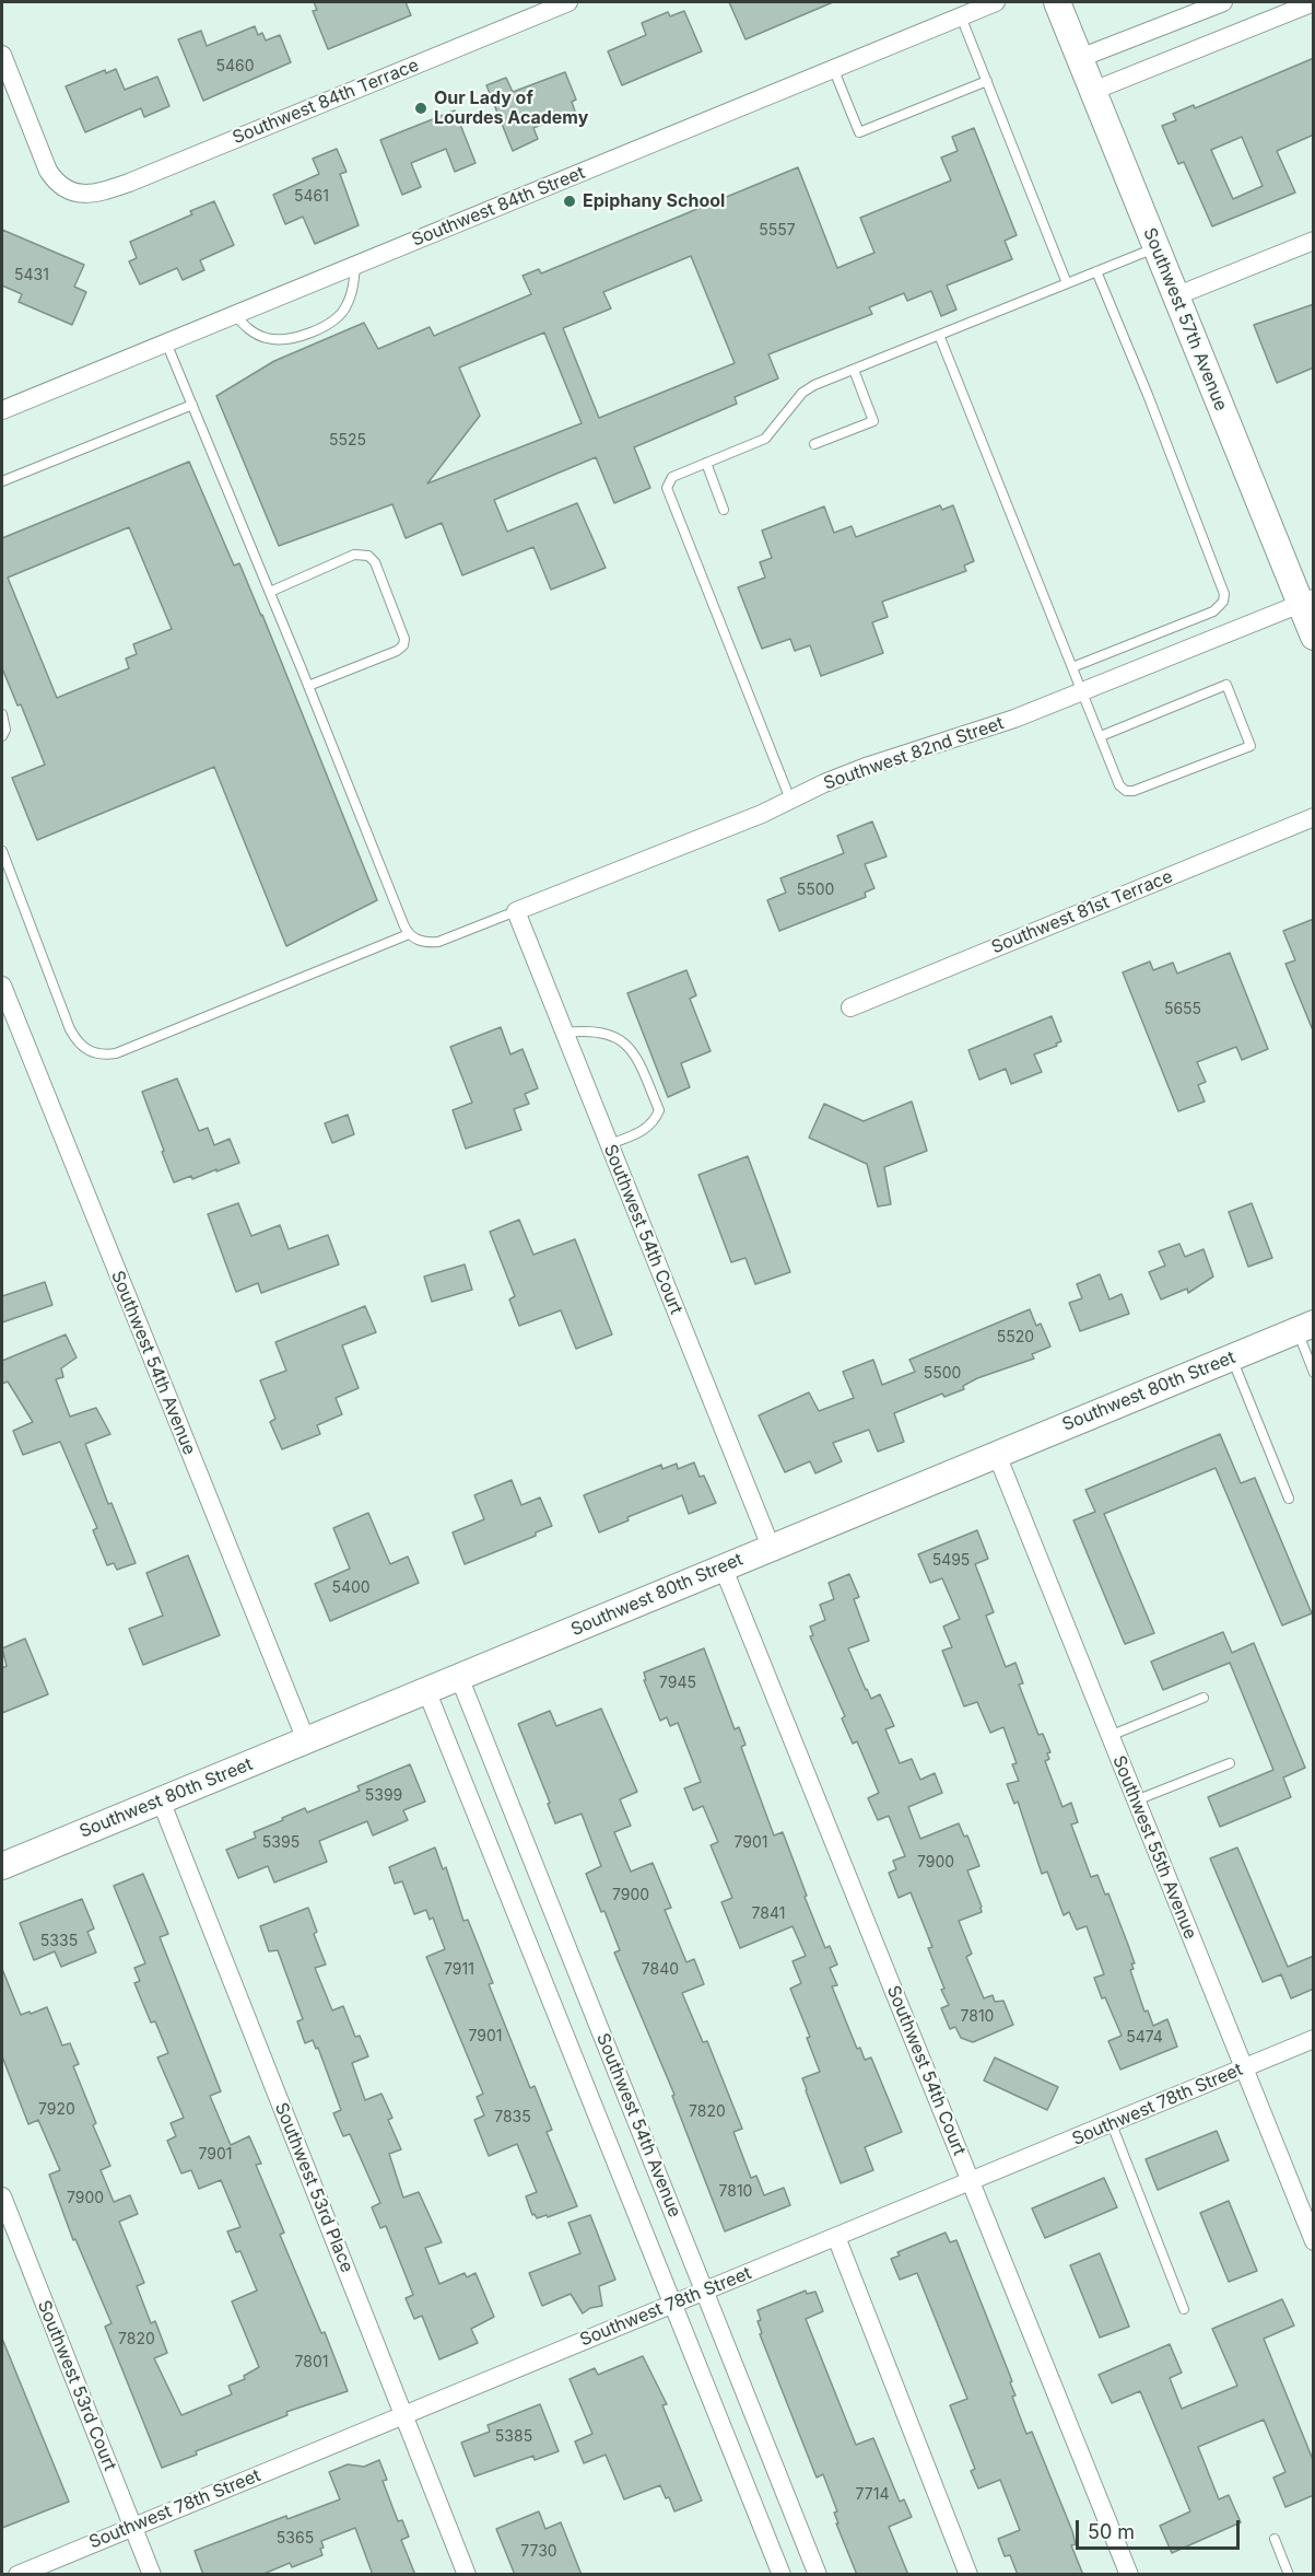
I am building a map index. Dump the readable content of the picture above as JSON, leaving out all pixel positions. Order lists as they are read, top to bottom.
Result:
{
  "streets": {
    "street": [
      "Southwest 84th Terrace",
      "Southwest 84th Street",
      "Southwest 57th Avenue",
      "Southwest 82nd Street",
      "Southwest 81st Terrace",
      "Southwest 54th Court",
      "Southwest 54th Avenue",
      "Southwest 80th Street",
      "Southwest 55th Avenue",
      "Southwest 78th Street",
      "Southwest 53rd Place",
      "Southwest 53rd Court"
    ]
  },
  "crossings": [
    ["Southwest 57th Avenue", "Southwest 82nd Street"],
    ["Southwest 82nd Street", "Southwest 54th Court"],
    ["Southwest 54th Court", "Southwest 80th Street"],
    ["Southwest 54th Court", "Southwest 78th Street"],
    ["Southwest 54th Avenue", "Southwest 80th Street"],
    ["Southwest 54th Avenue", "Southwest 78th Street"],
    ["Southwest 80th Street", "Southwest 55th Avenue"],
    ["Southwest 80th Street", "Southwest 53rd Place"],
    ["Southwest 55th Avenue", "Southwest 78th Street"],
    ["Southwest 78th Street", "Southwest 53rd Place"],
    ["Southwest 78th Street", "Southwest 53rd Court"]
  ],
  "places": ["Our Lady of Lourdes Academy", "Epiphany School"],
  "house_numbers": [
    "5460",
    "5461",
    "5557",
    "5431",
    "5525",
    "5500",
    "5655",
    "5520",
    "5500",
    "5495",
    "5400",
    "7945",
    "5399",
    "5395",
    "7901",
    "7900",
    "7900",
    "7841",
    "5335",
    "7911",
    "7840",
    "7810",
    "7901",
    "5474",
    "7920",
    "7820",
    "7835",
    "7901",
    "7810",
    "7900",
    "7820",
    "7801",
    "5385",
    "7714",
    "5365",
    "7730"
  ],
  "scale_bar": "50 m"
}
